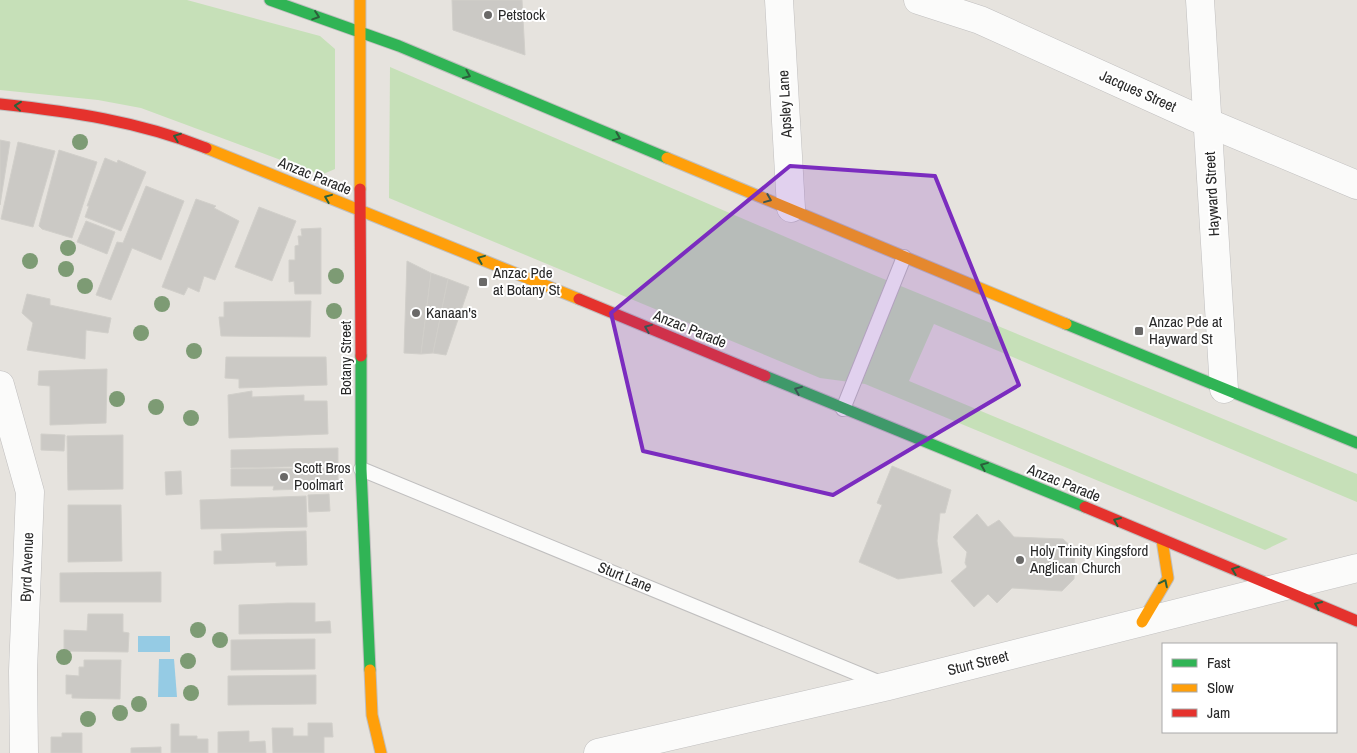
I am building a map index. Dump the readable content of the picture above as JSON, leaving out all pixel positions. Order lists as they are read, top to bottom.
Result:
{
  "streets": {
    "main road": ["Anzac Parade", "Botany Street"],
    "street": [
      "Jacques Street",
      "Apsley Lane",
      "Hayward Street",
      "Byrd Avenue",
      "Sturt Street"
    ],
    "lane": ["Sturt Lane"]
  },
  "crossings": [
    ["Jacques Street", "Hayward Street"],
    ["Anzac Parade", "Botany Street"],
    ["Anzac Parade", "Sturt Street"],
    ["Botany Street", "Sturt Lane"],
    ["Sturt Lane", "Sturt Street"]
  ],
  "one_way": ["Anzac Parade"],
  "places": {
    "other": [
      "Petstock",
      "Kanaan's",
      "Scott Bros Poolmart",
      "Holy Trinity Kingsford Anglican Church"
    ],
    "transit": ["Anzac Pde at Botany St", "Anzac Pde at Hayward St"]
  },
  "legend": ["Fast", "Slow", "Jam"]
}
